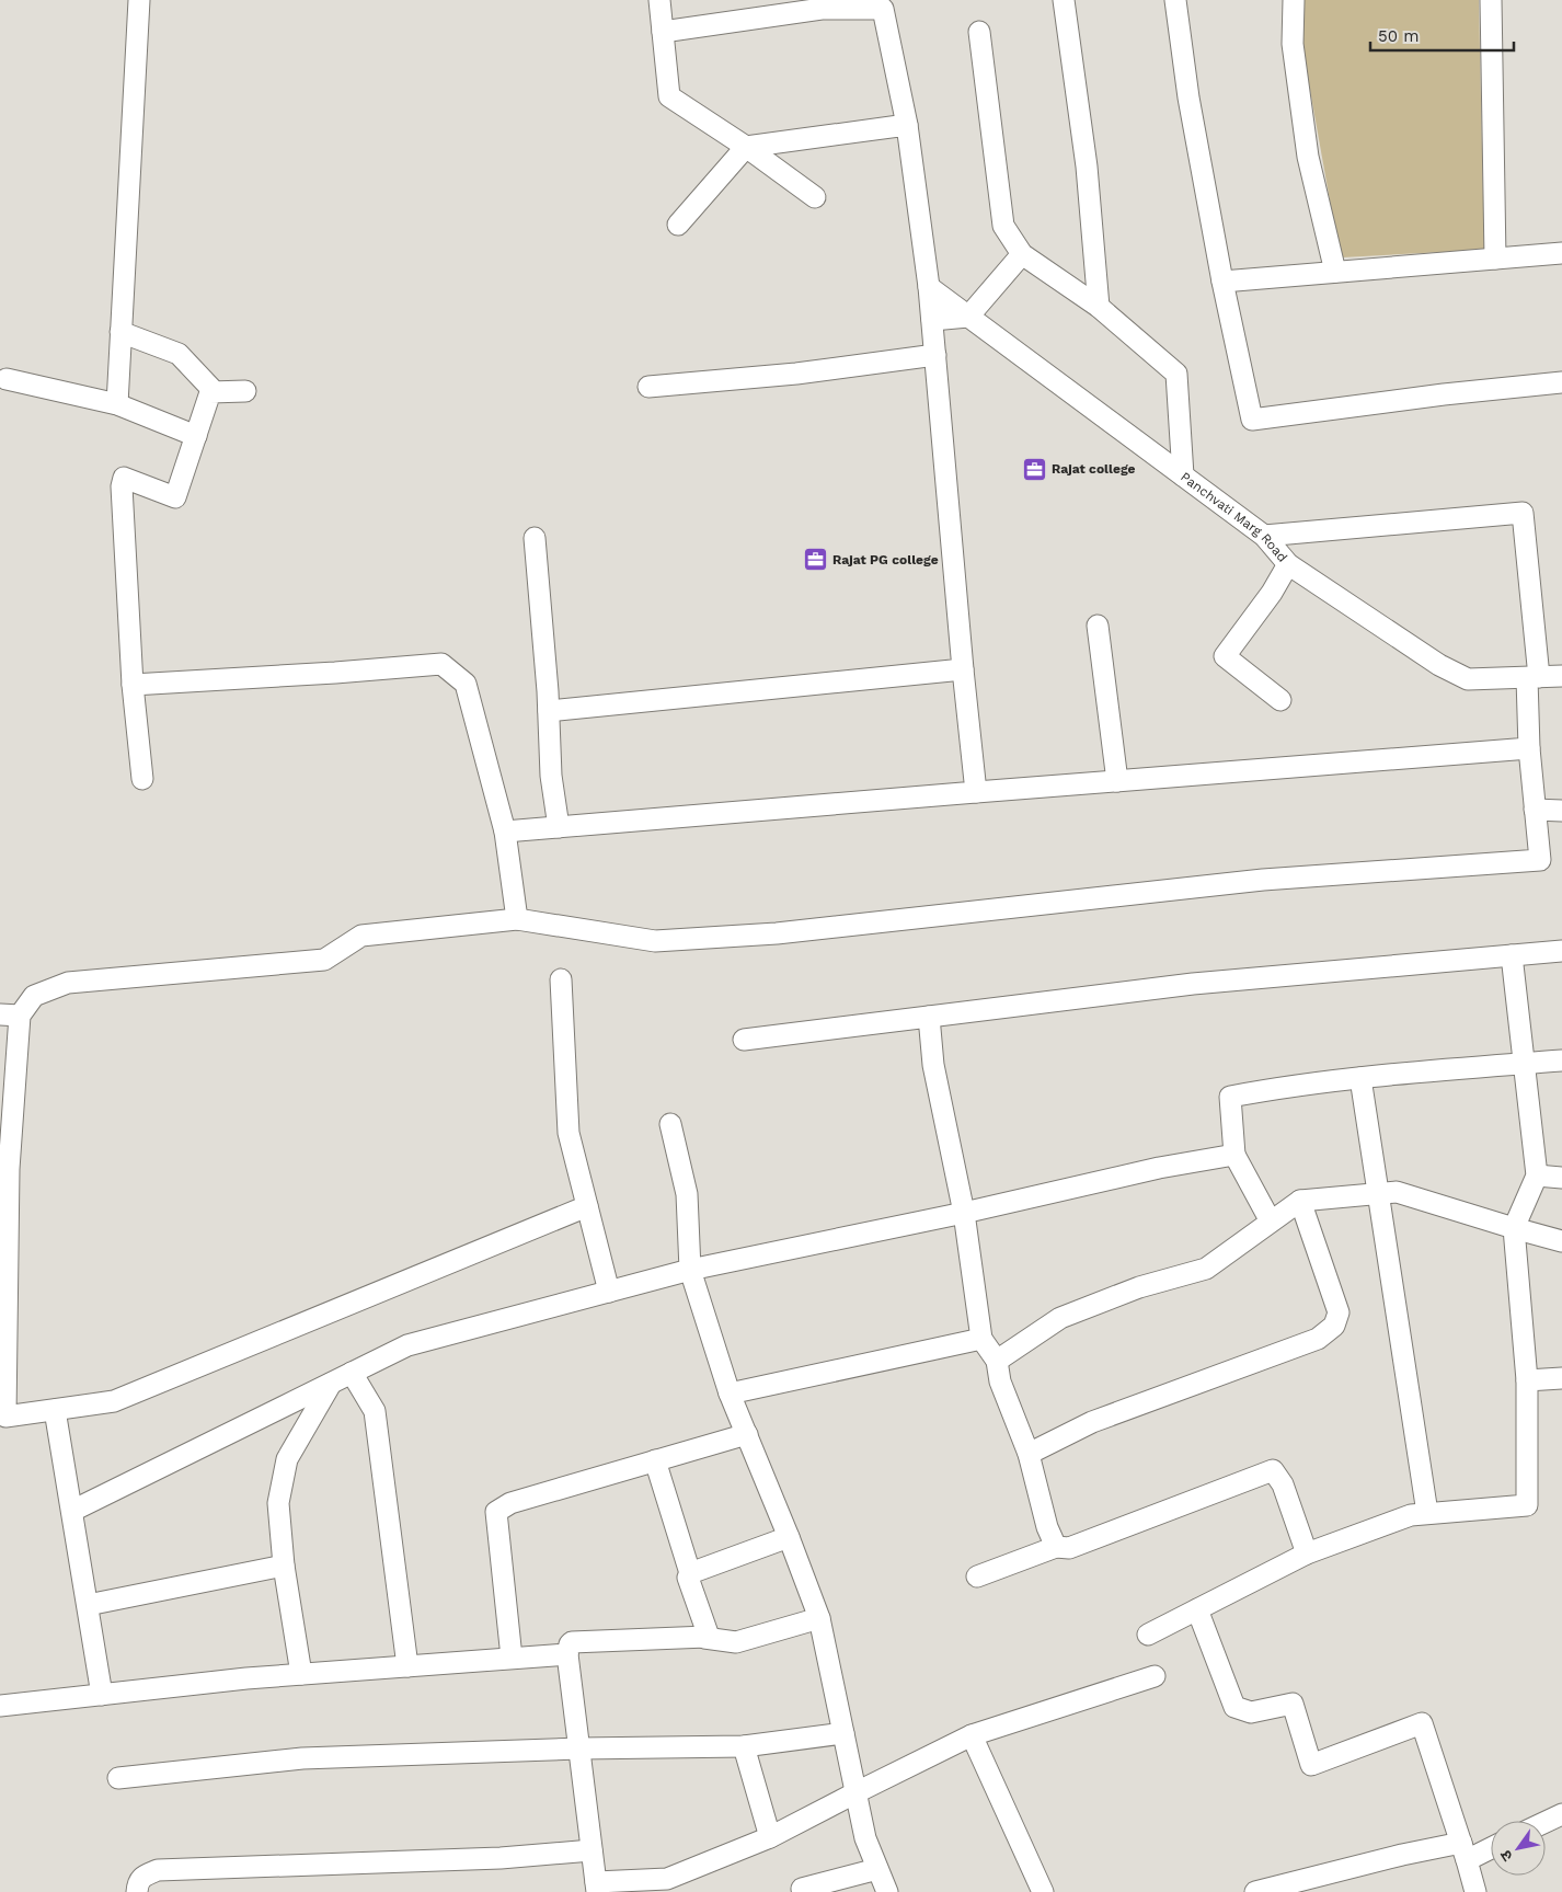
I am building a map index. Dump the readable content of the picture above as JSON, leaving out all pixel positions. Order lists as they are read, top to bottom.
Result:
{
  "streets": {
    "street": ["Panchvati Marg Road"]
  },
  "places": {
    "office": ["Rajat college", "Rajat PG college"]
  },
  "scale_bar": "50 m",
  "north": "bottom left"
}
